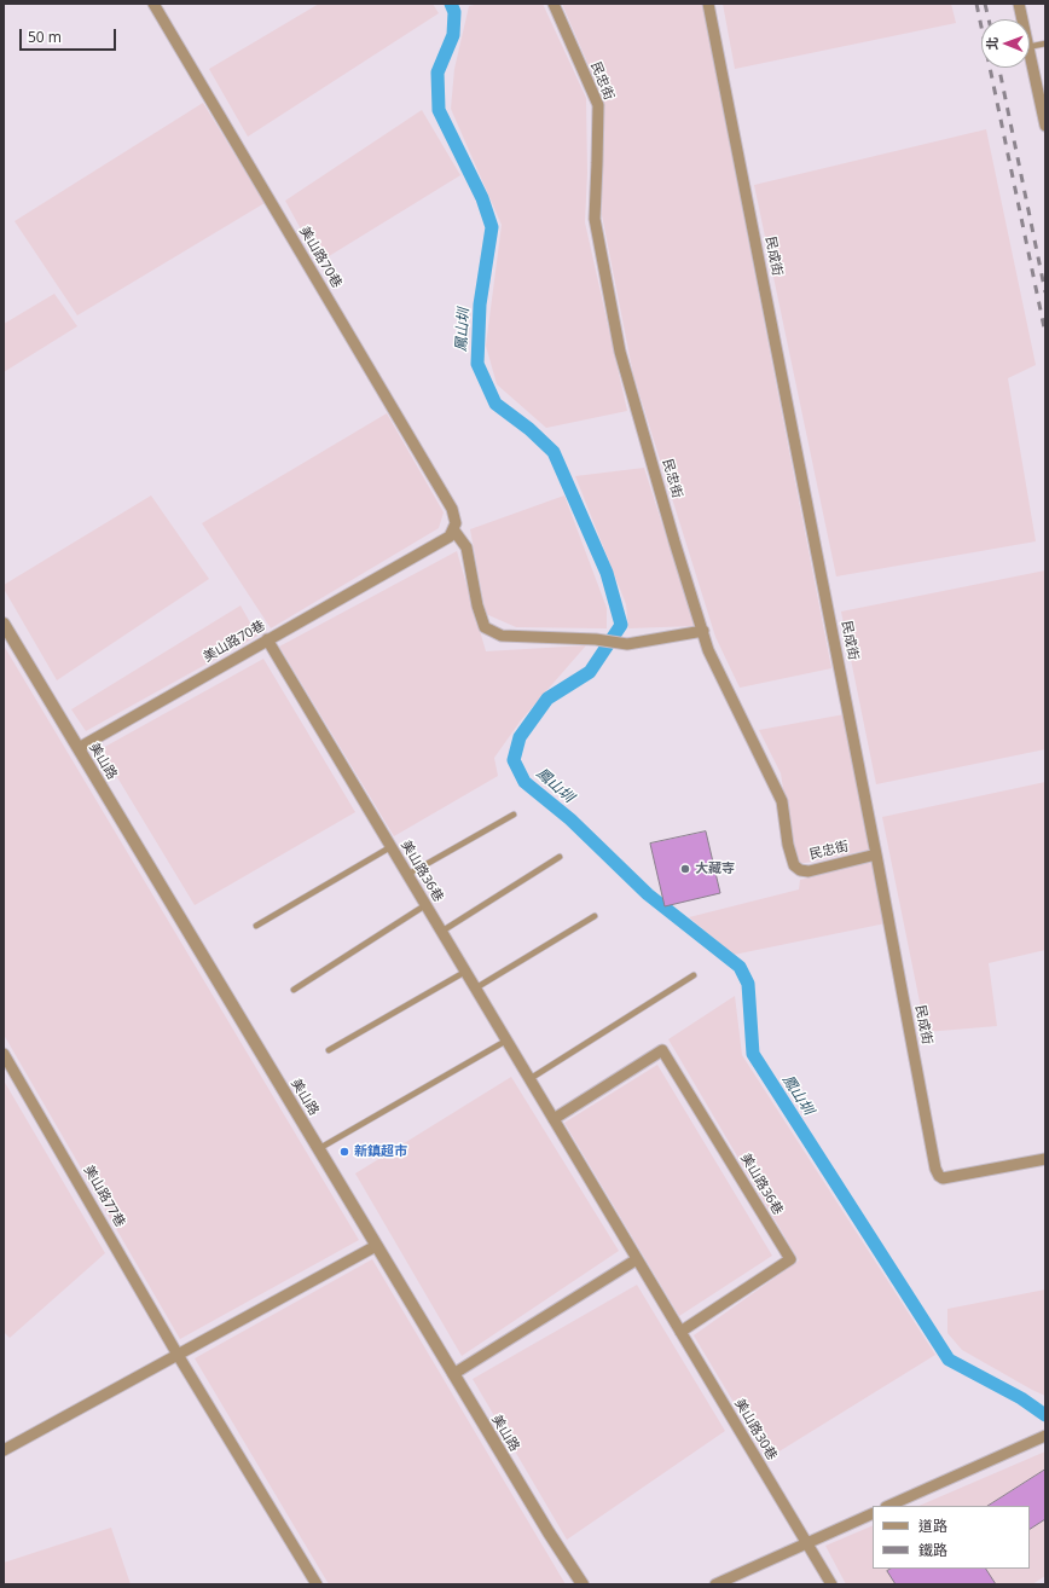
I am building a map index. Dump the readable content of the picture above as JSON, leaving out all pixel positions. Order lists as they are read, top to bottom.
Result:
{
  "streets": {
    "street": [
      "民忠街",
      "民成街",
      "美山路70巷",
      "美山路",
      "美山路36巷",
      "美山路77巷",
      "美山路30巷"
    ]
  },
  "crossings": [
    ["民忠街", "民成街"],
    ["民忠街", "美山路70巷"],
    ["美山路70巷", "美山路"],
    ["美山路70巷", "美山路36巷"],
    ["美山路36巷", "美山路30巷"]
  ],
  "water": ["鳳山圳"],
  "places": ["大藏寺", "新鎮超市"],
  "legend": ["道路", "鐵路"],
  "scale_bar": "50 m",
  "north": "left"
}
